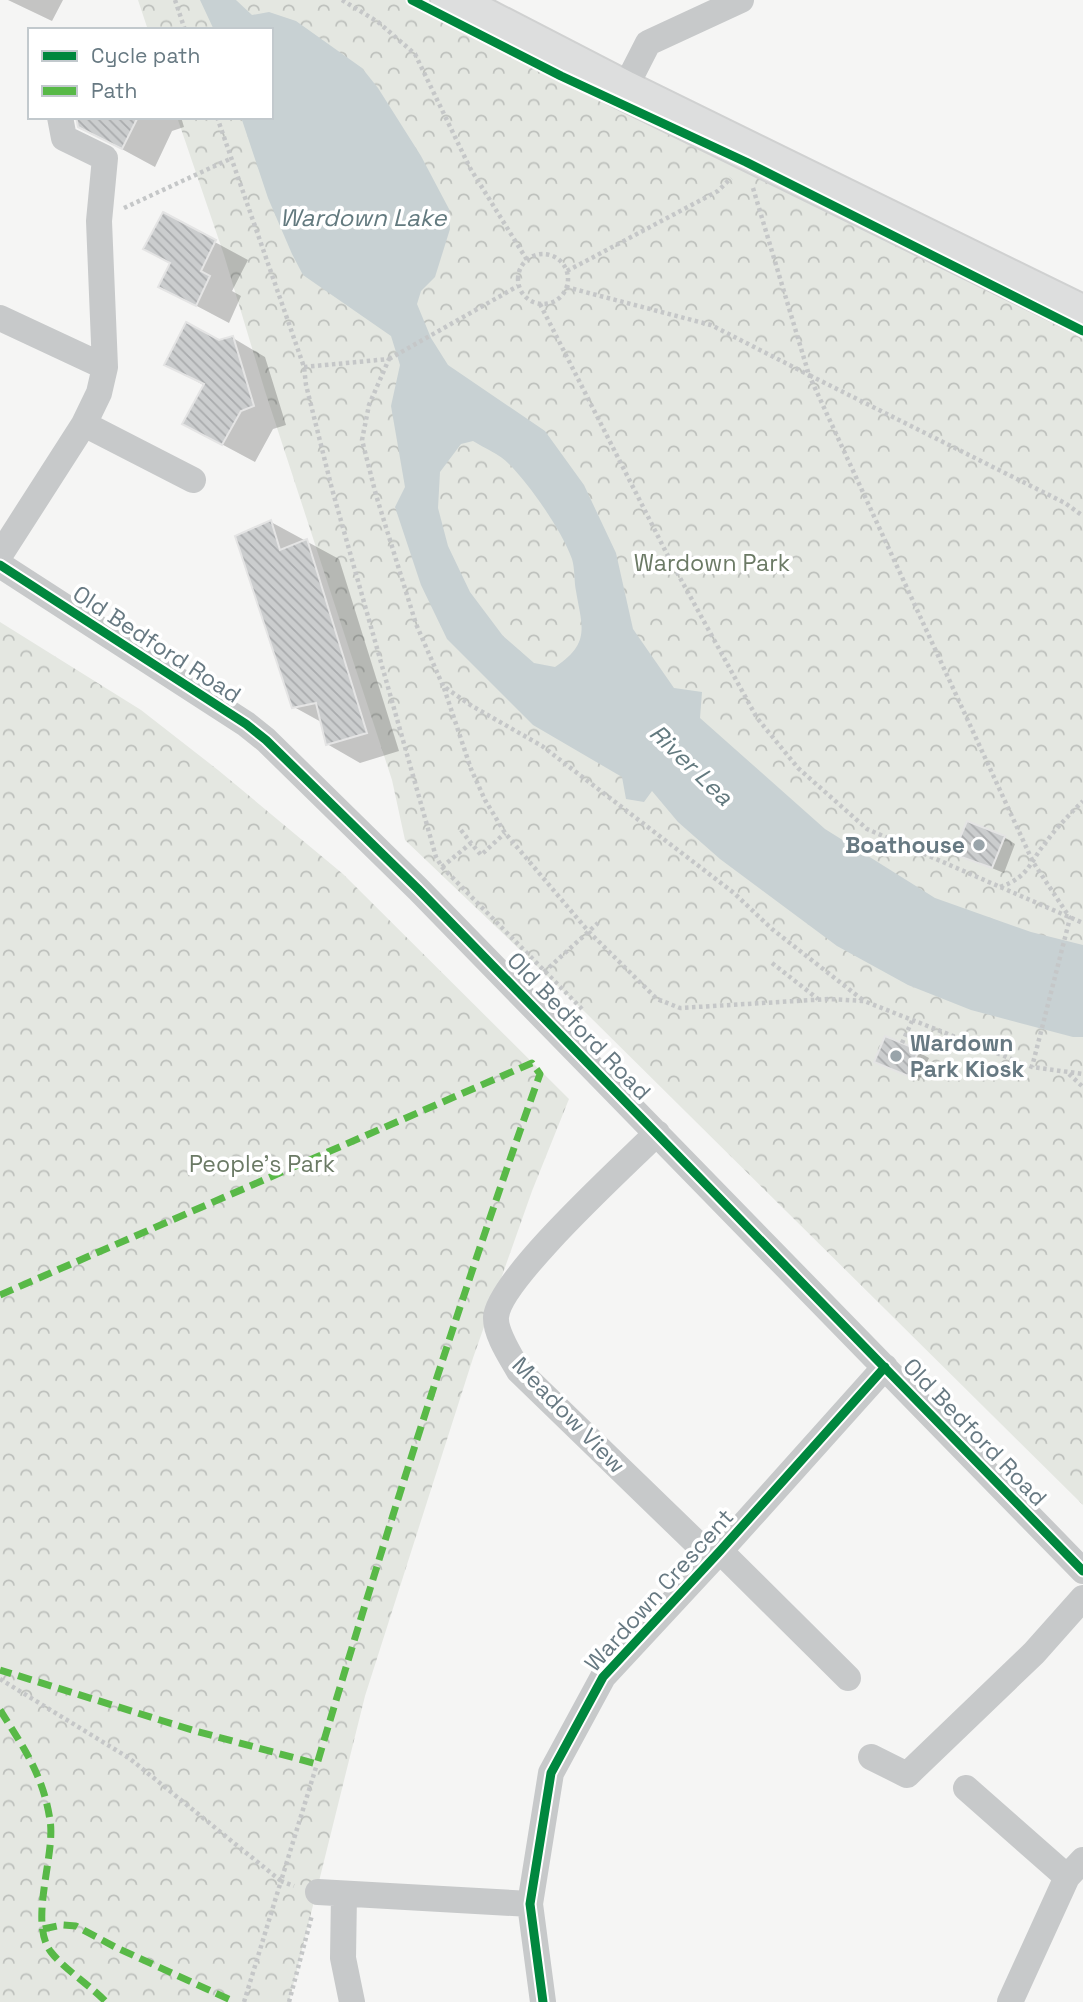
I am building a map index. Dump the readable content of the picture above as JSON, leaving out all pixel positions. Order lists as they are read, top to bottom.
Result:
{
  "streets": {
    "street": ["Old Bedford Road", "Meadow View", "Wardown Crescent"]
  },
  "crossings": [
    ["Old Bedford Road", "Meadow View"],
    ["Old Bedford Road", "Wardown Crescent"],
    ["Meadow View", "Wardown Crescent"]
  ],
  "water": ["Wardown Lake", "River Lea"],
  "parks": ["Wardown Park", "People's Park"],
  "places": ["Boathouse", "Wardown Park Kiosk"],
  "legend": ["Cycle path", "Path"]
}
